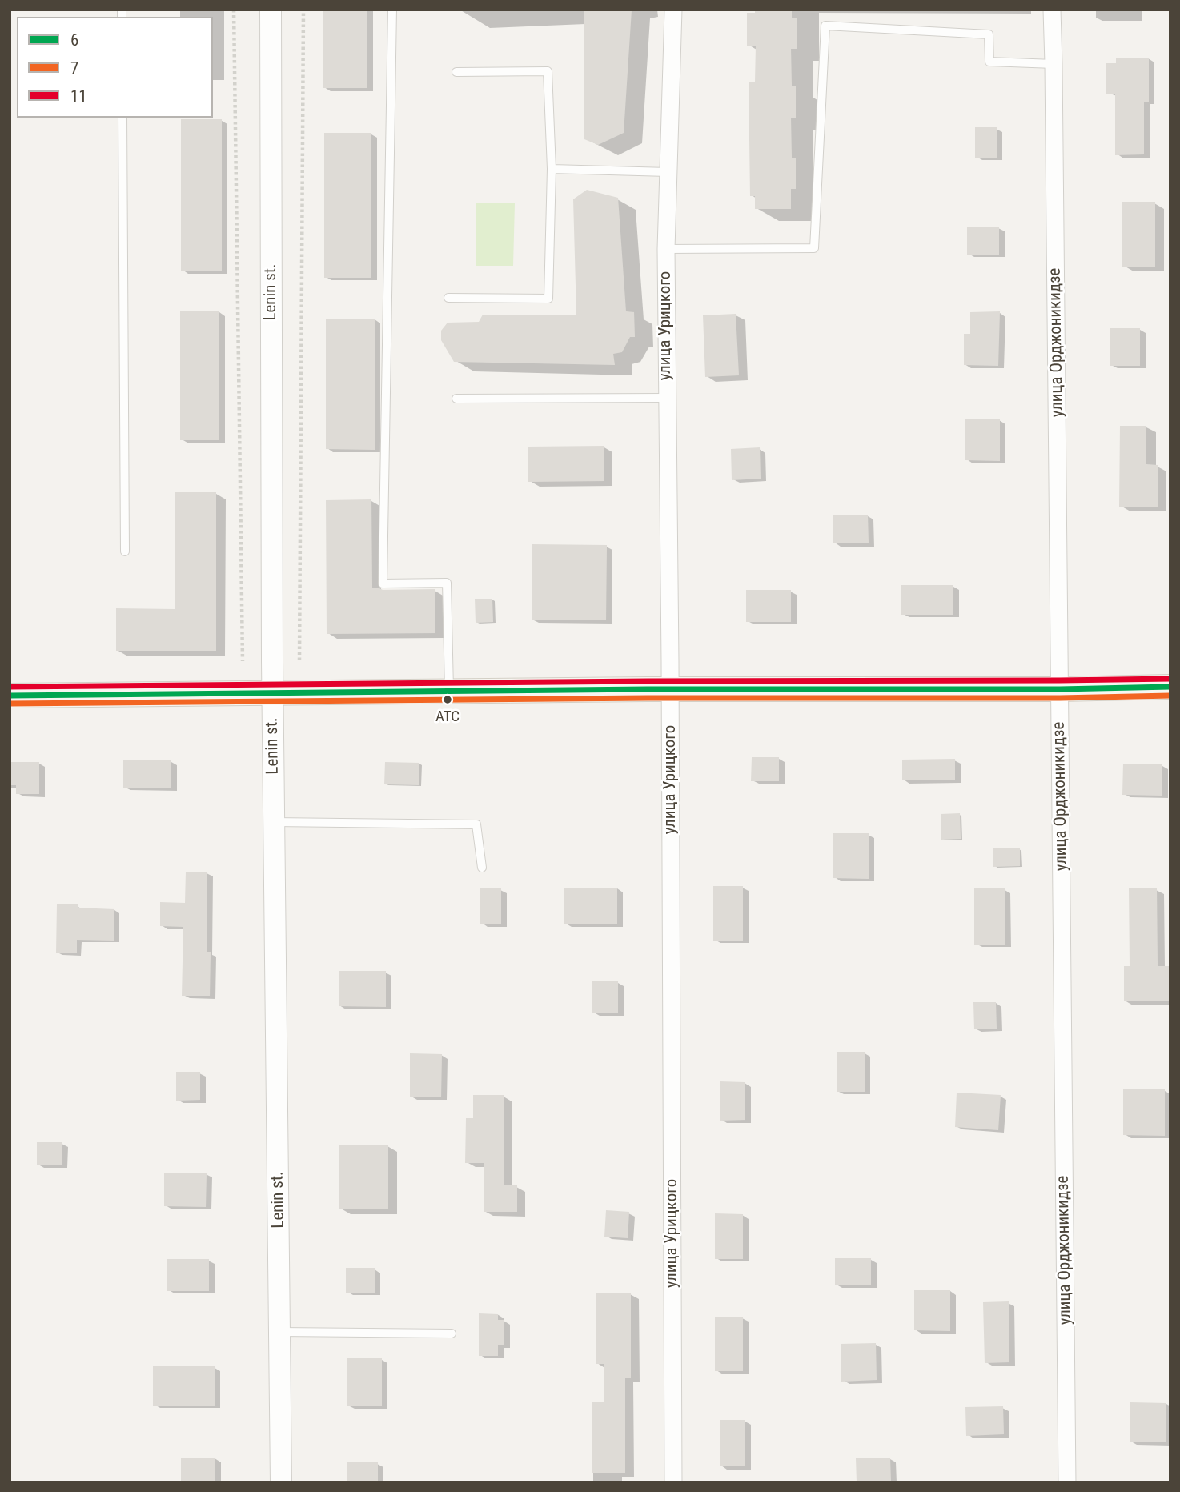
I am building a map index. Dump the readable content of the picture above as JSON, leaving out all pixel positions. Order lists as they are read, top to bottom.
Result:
{
  "streets": {
    "street": ["Lenin st.", "улица Урицкого", "улица Орджоникидзе"]
  },
  "places": ["АТС"],
  "lines": ["transit line 11", "transit line 6", "transit line 7"],
  "legend": ["6", "7", "11"]
}
